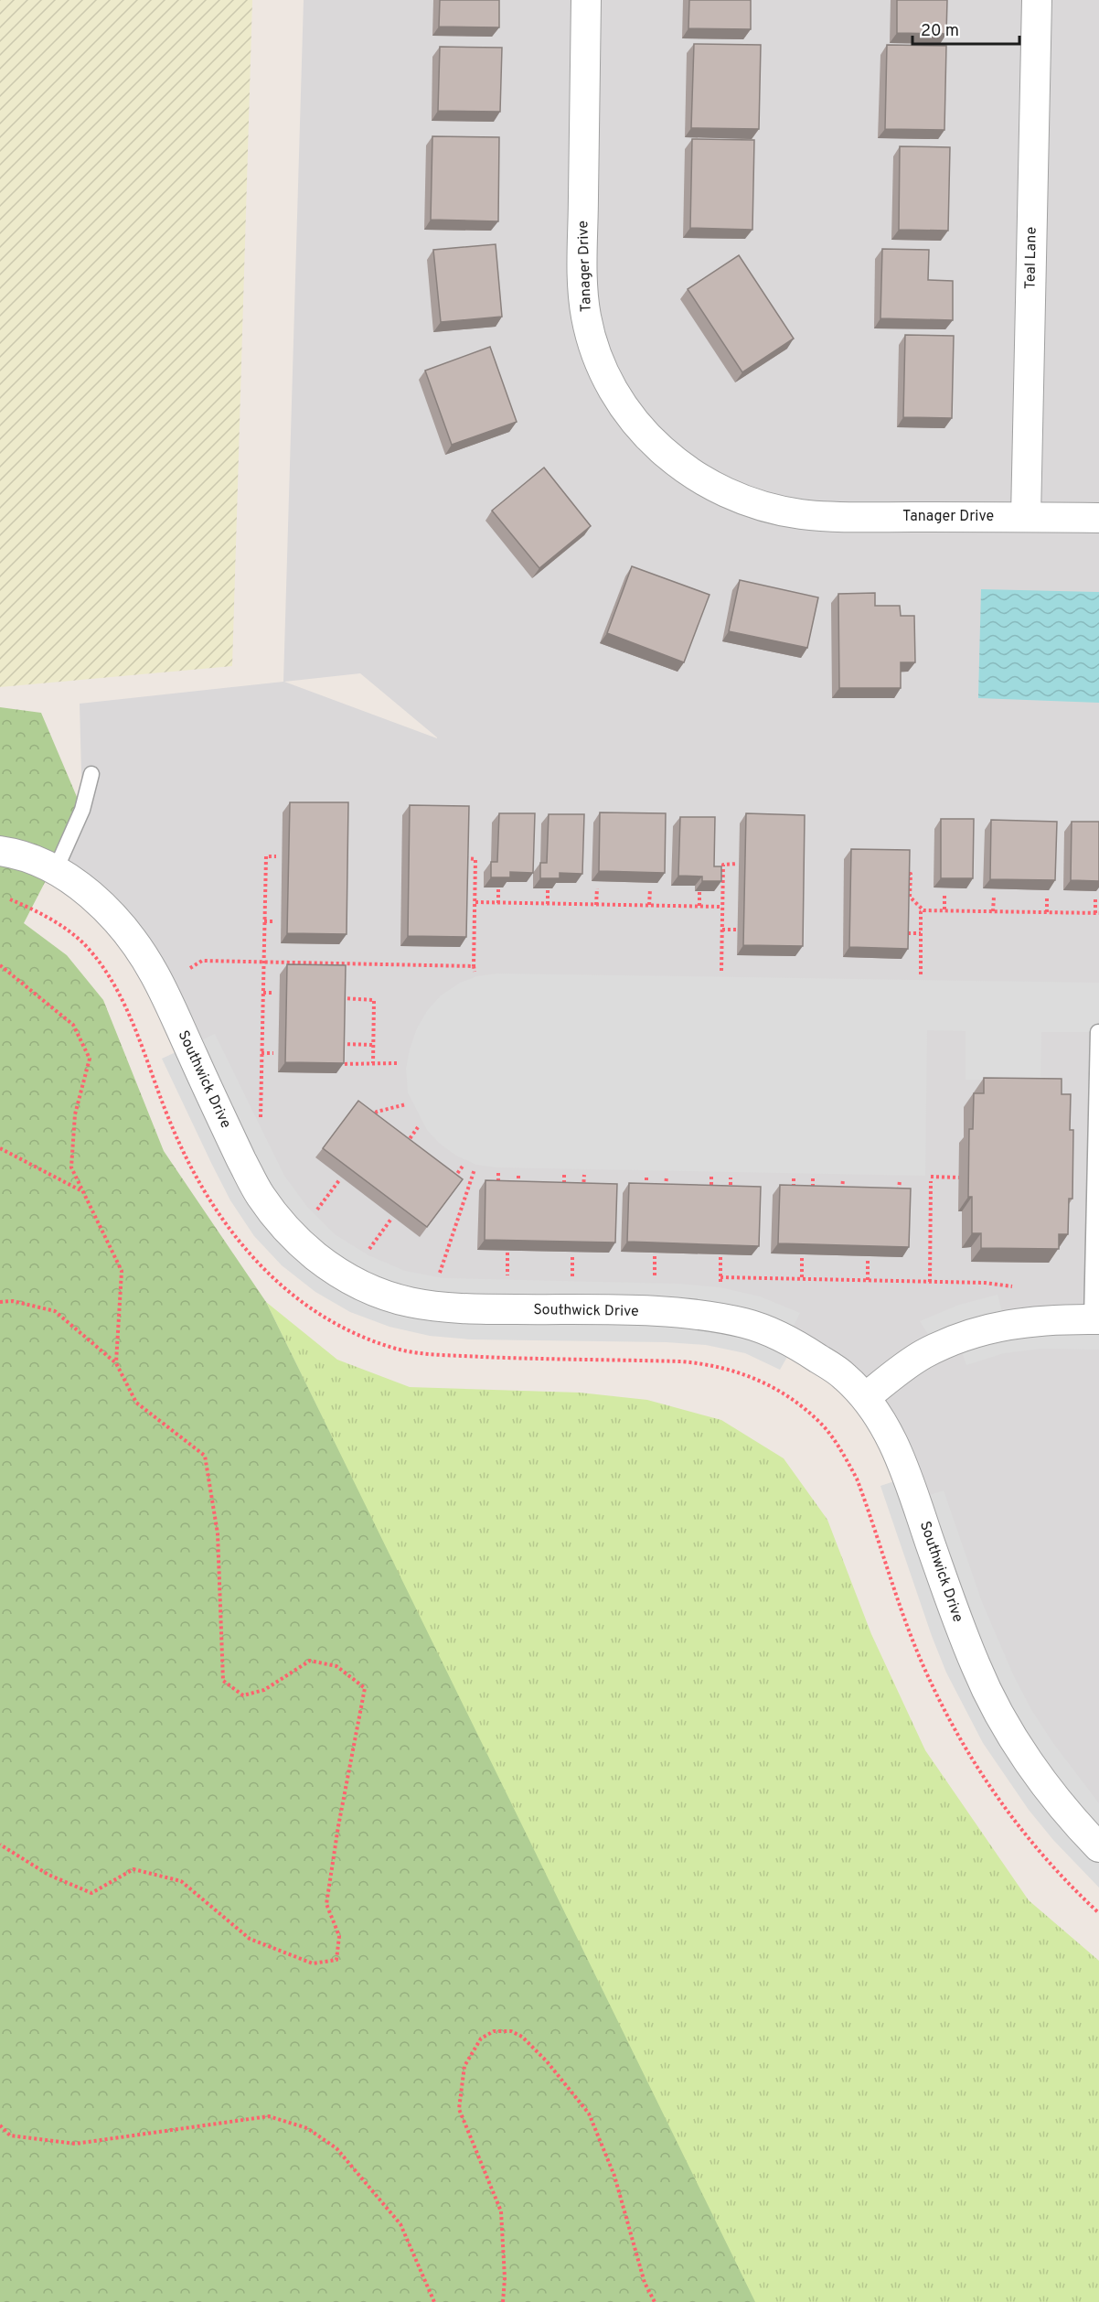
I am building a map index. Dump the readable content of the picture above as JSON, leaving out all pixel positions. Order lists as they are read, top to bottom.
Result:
{
  "streets": {
    "street": ["Teal Lane", "Tanager Drive", "Southwick Drive"]
  },
  "crossings": [
    ["Teal Lane", "Tanager Drive"]
  ],
  "scale_bar": "20 m"
}
